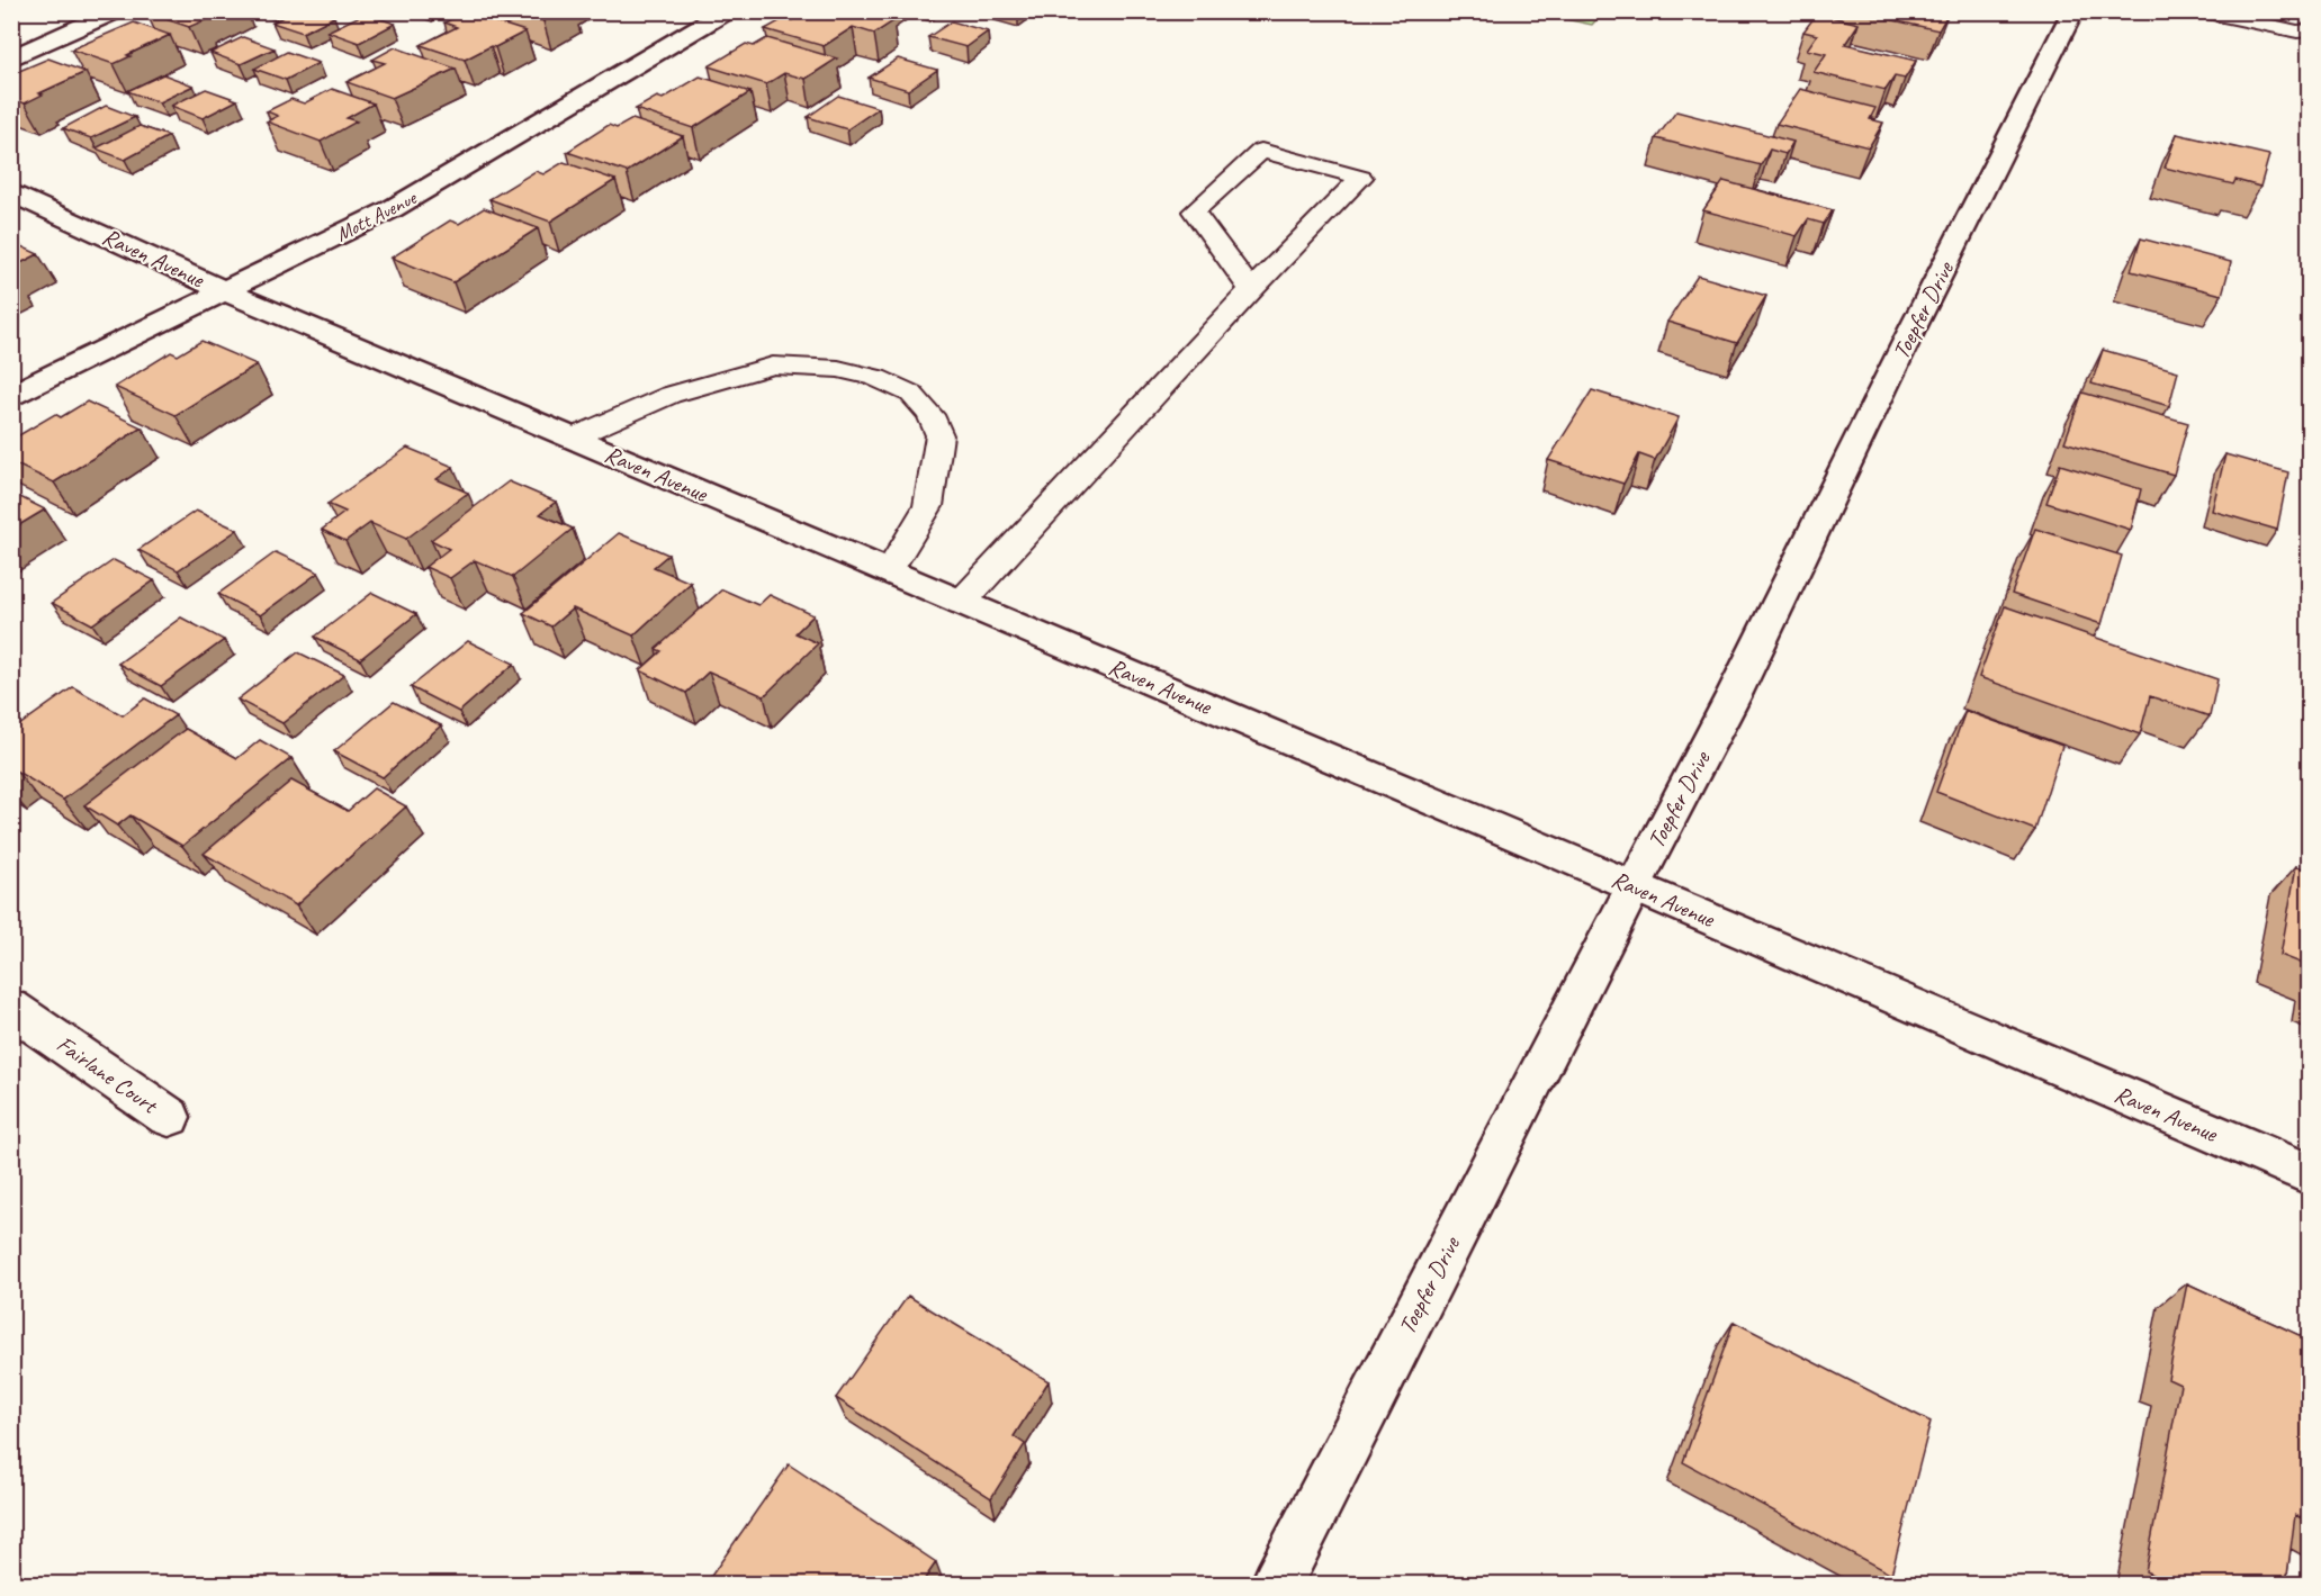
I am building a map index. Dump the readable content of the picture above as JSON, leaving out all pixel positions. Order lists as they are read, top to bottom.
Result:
{
  "streets": {
    "street": [
      "Mott Avenue",
      "Raven Avenue",
      "Toepfer Drive",
      "Fairlane Court"
    ]
  },
  "crossings": [
    ["Mott Avenue", "Raven Avenue"],
    ["Raven Avenue", "Toepfer Drive"]
  ]
}
